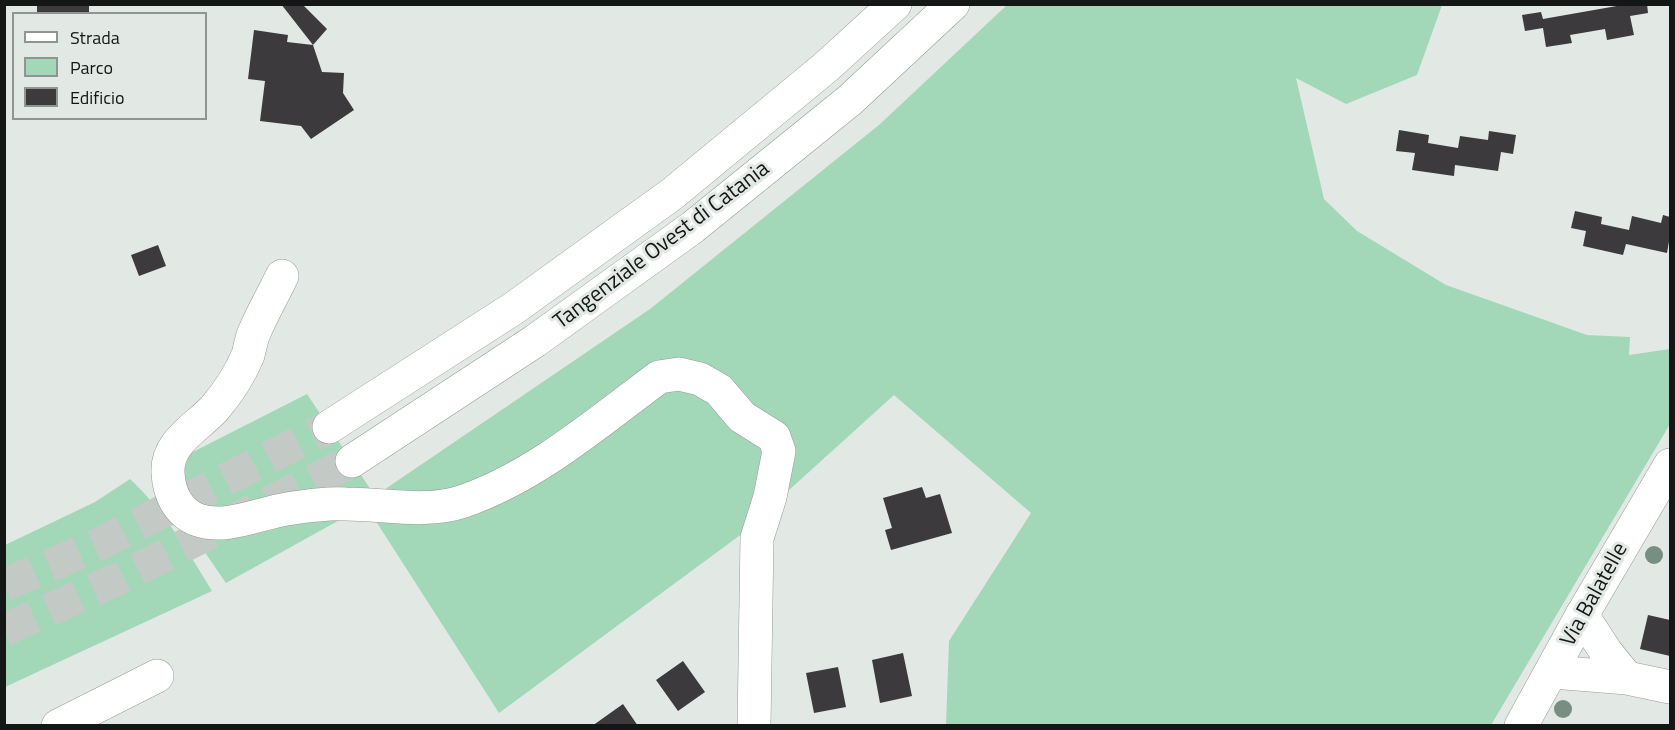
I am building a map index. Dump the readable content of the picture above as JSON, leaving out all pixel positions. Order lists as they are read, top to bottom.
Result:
{
  "streets": {
    "main road": ["Tangenziale Ovest di Catania", "Via Balatelle"]
  },
  "legend": ["Strada", "Parco", "Edificio"]
}
